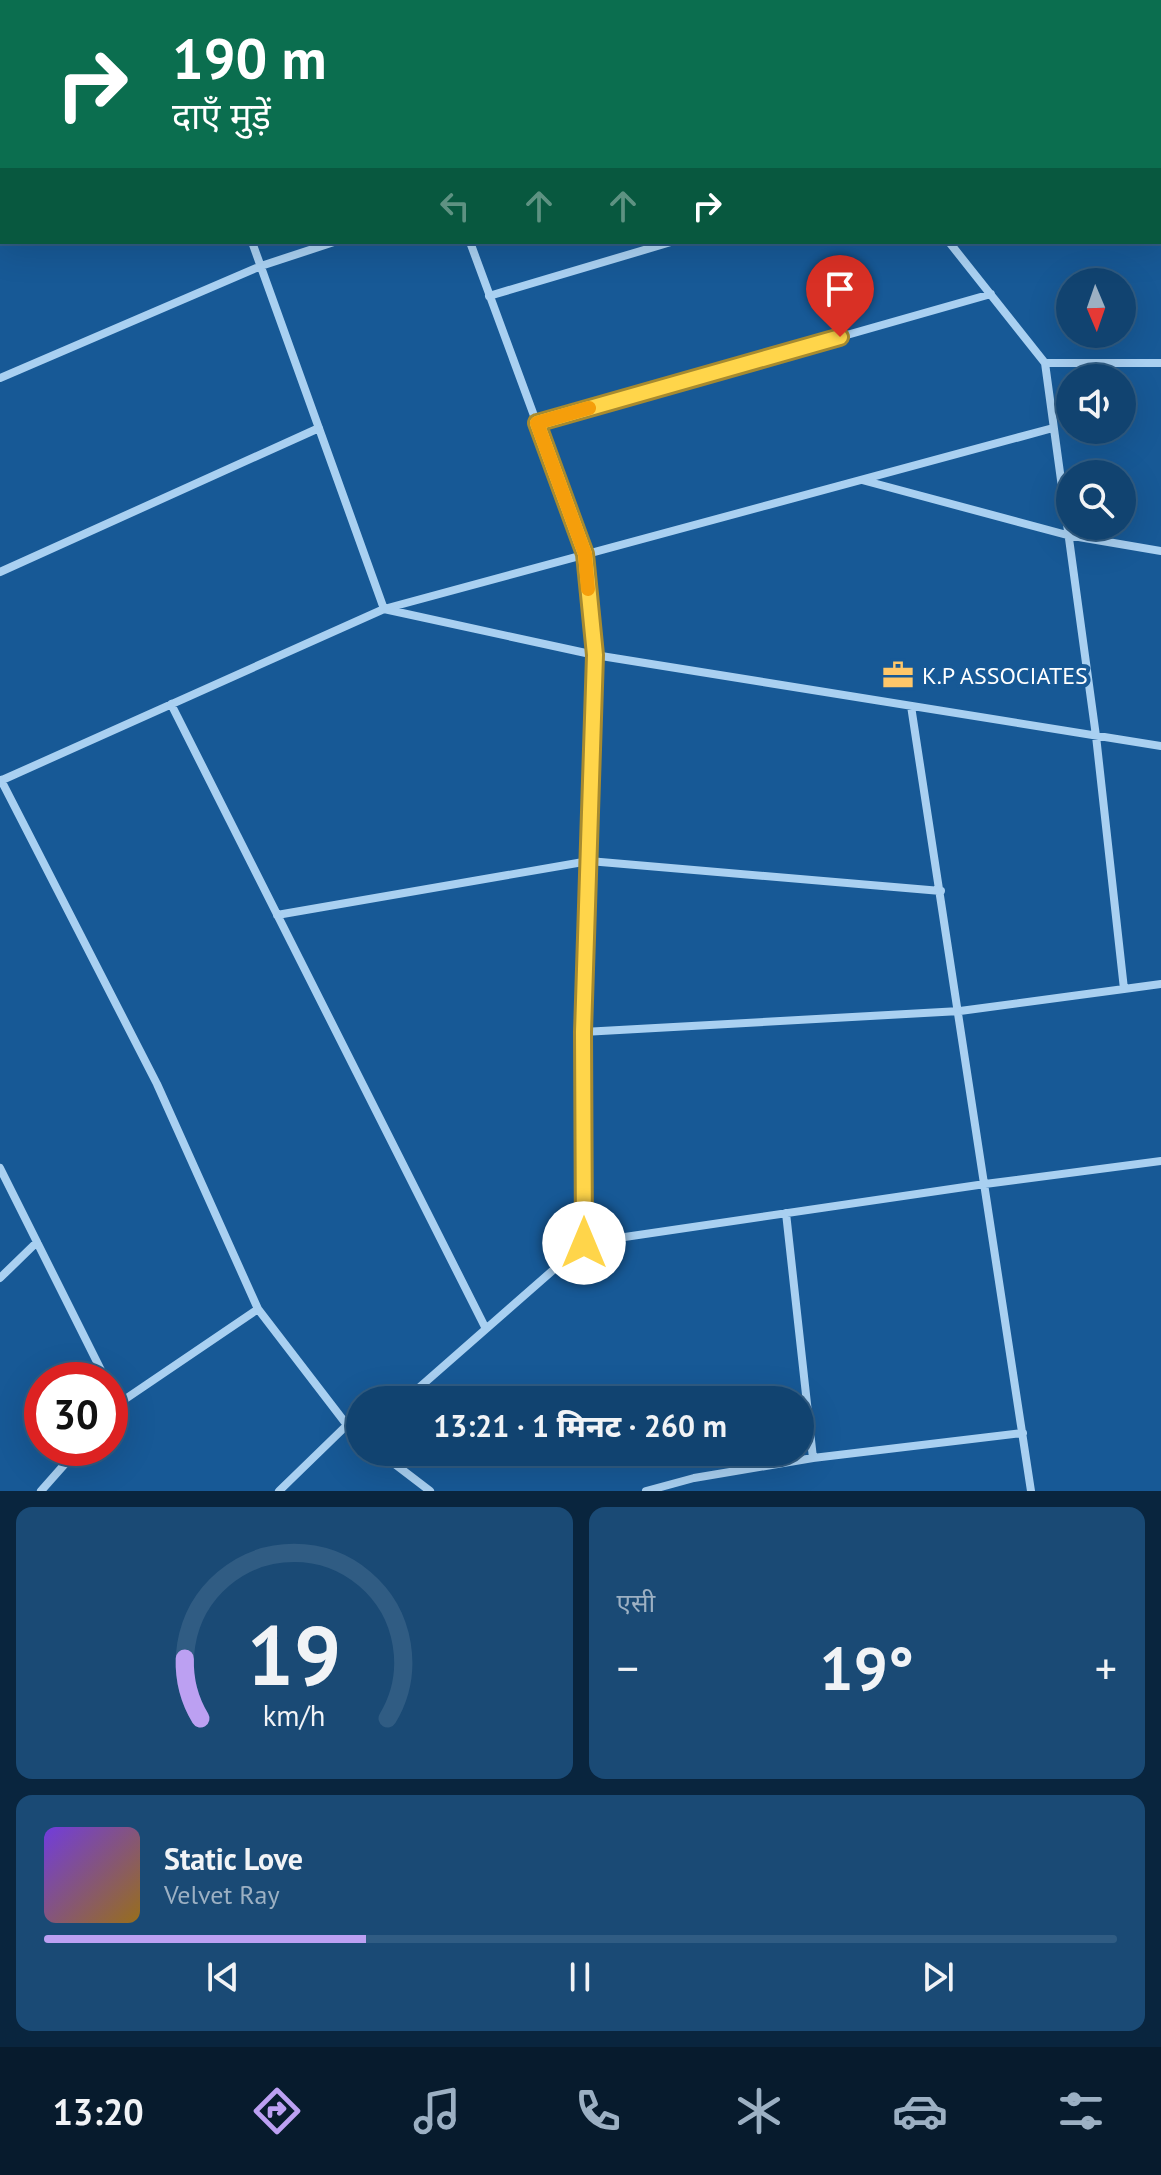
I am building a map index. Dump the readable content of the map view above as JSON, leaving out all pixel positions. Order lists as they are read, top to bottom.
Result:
{
  "places": {
    "office": ["K.P ASSOCIATES"]
  },
  "north": "bottom",
  "page": {
    "turn": ["190 m", "दाएँ मुड़ें"],
    "limit": "30",
    "trip": "13:21 · 1 मिनट · 260 m",
    "tile": "एसी",
    "heat": ["−", "19°", "+"],
    "song": ["Static Love", "Velvet Ray"],
    "tabs": "13:20",
    "gauge": ["19", "km/h"]
  }
}
